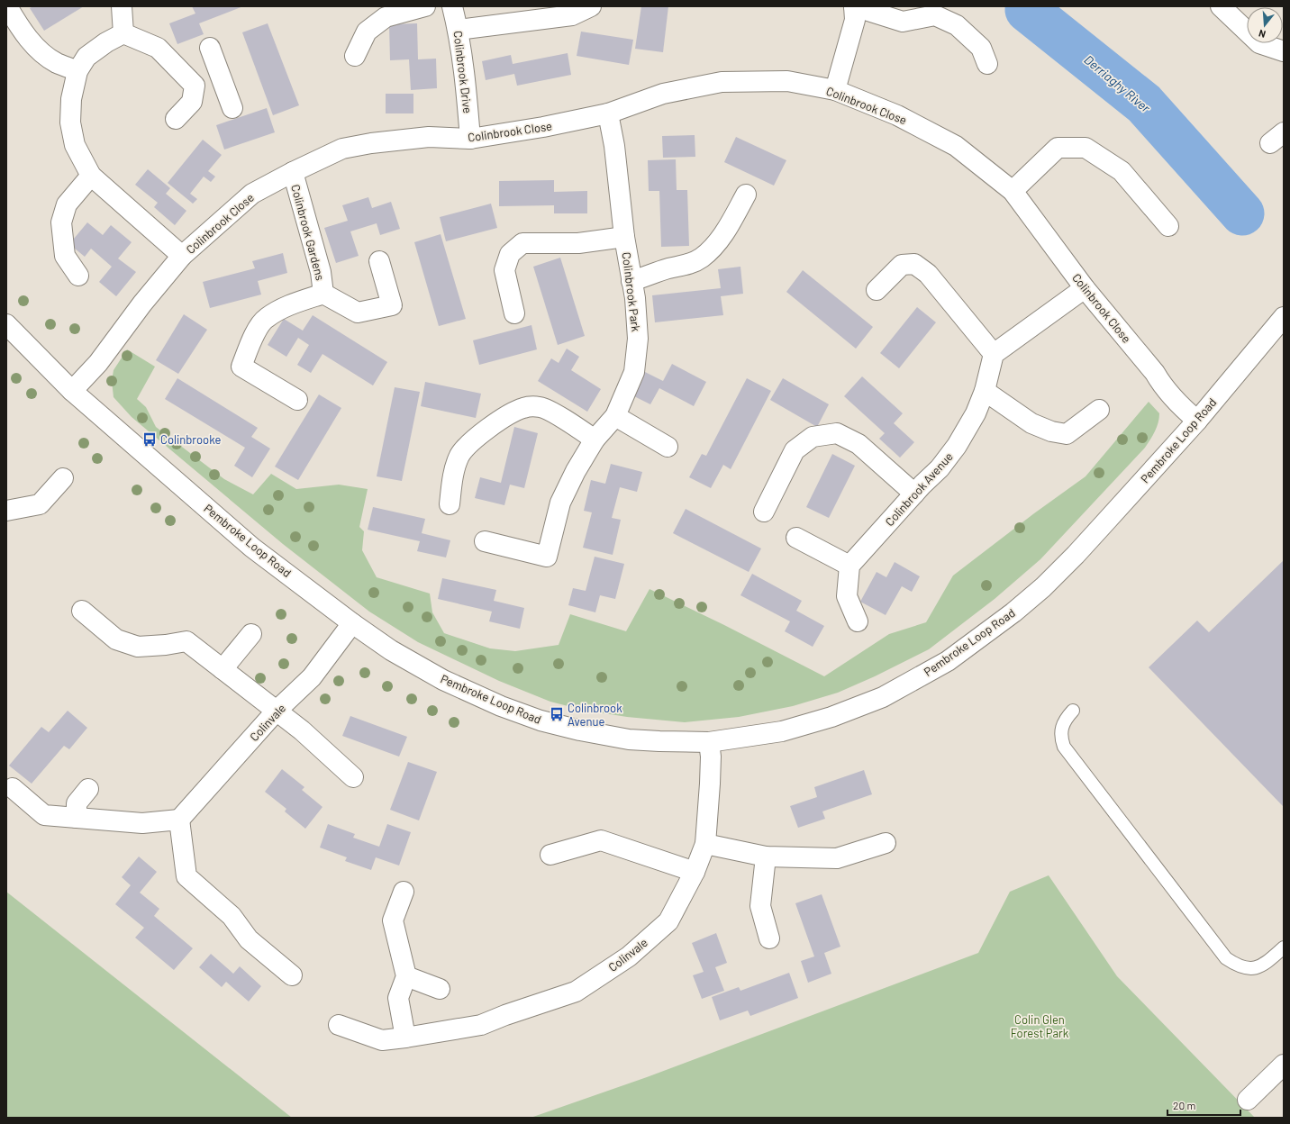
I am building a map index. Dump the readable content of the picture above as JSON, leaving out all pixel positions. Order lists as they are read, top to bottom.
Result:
{
  "streets": {
    "street": [
      "Colinbrook Drive",
      "Colinbrook Close",
      "Colinbrook Gardens",
      "Colinbrook Park",
      "Pembroke Loop Road",
      "Colinbrook Avenue",
      "Colinvale"
    ]
  },
  "crossings": [
    ["Colinbrook Drive", "Colinbrook Close"],
    ["Colinbrook Close", "Colinbrook Gardens"],
    ["Colinbrook Close", "Colinbrook Park"],
    ["Colinbrook Close", "Pembroke Loop Road"],
    ["Pembroke Loop Road", "Colinvale"]
  ],
  "water": ["Derriaghy River"],
  "parks": ["Colin Glen Forest Park"],
  "places": {
    "bus stop": ["Colinbrooke", "Colinbrook Avenue"]
  },
  "scale_bar": "20 m",
  "north": "bottom"
}
